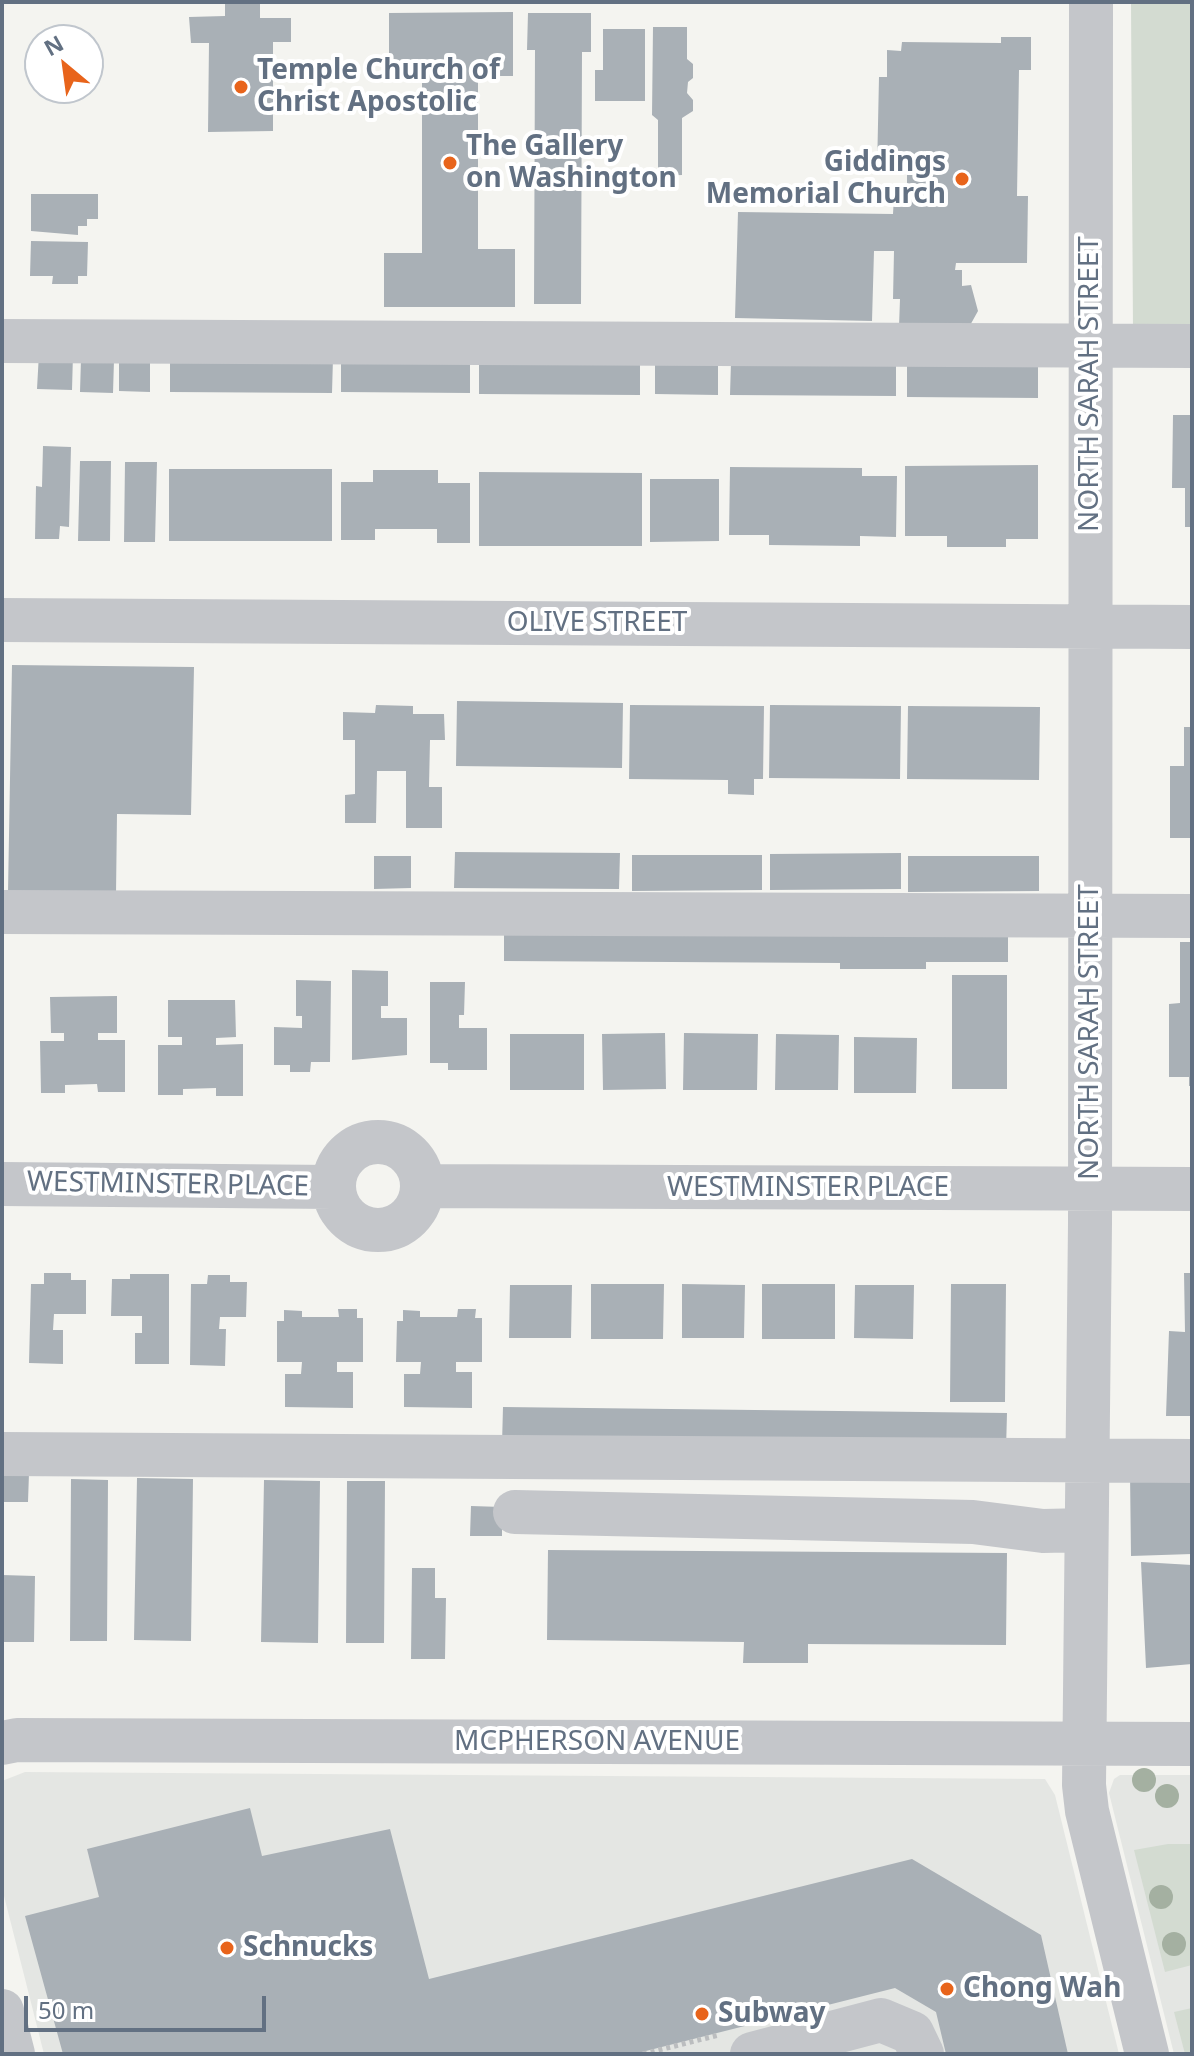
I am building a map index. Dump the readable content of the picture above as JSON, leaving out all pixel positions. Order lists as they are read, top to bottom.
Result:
{
  "streets": {
    "street": [
      "NORTH SARAH STREET",
      "OLIVE STREET",
      "WESTMINSTER PLACE",
      "MCPHERSON AVENUE"
    ]
  },
  "crossings": [
    ["NORTH SARAH STREET", "OLIVE STREET"],
    ["NORTH SARAH STREET", "WESTMINSTER PLACE"],
    ["NORTH SARAH STREET", "MCPHERSON AVENUE"]
  ],
  "places": [
    "Temple Church of Christ Apostolic",
    "The Gallery on Washington",
    "Giddings Memorial Church",
    "Schnucks",
    "Chong Wah",
    "Subway"
  ],
  "scale_bar": "50 m",
  "north": "top left"
}
